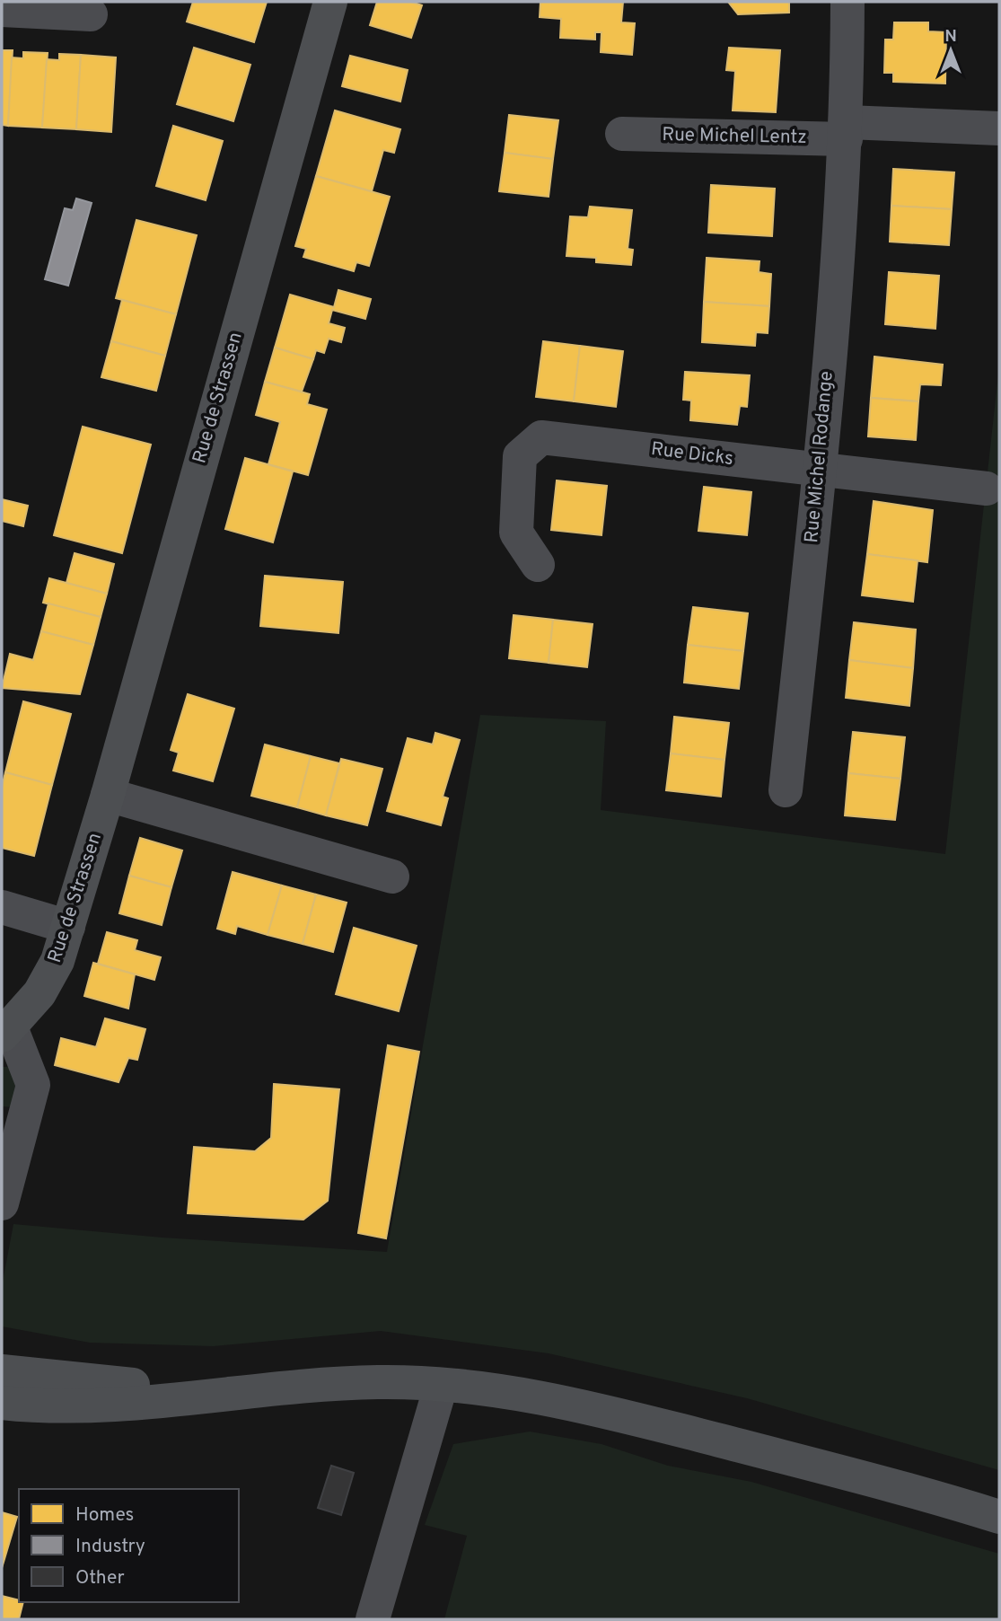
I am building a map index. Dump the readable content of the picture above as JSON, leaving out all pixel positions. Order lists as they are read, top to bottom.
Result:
{
  "streets": {
    "main road": ["Rue de Strassen"],
    "street": ["Rue Michel Lentz", "Rue Dicks", "Rue Michel Rodange"]
  },
  "crossings": [
    ["Rue Michel Lentz", "Rue Michel Rodange"],
    ["Rue Dicks", "Rue Michel Rodange"]
  ],
  "legend": ["Homes", "Industry", "Other"],
  "north": "top"
}
